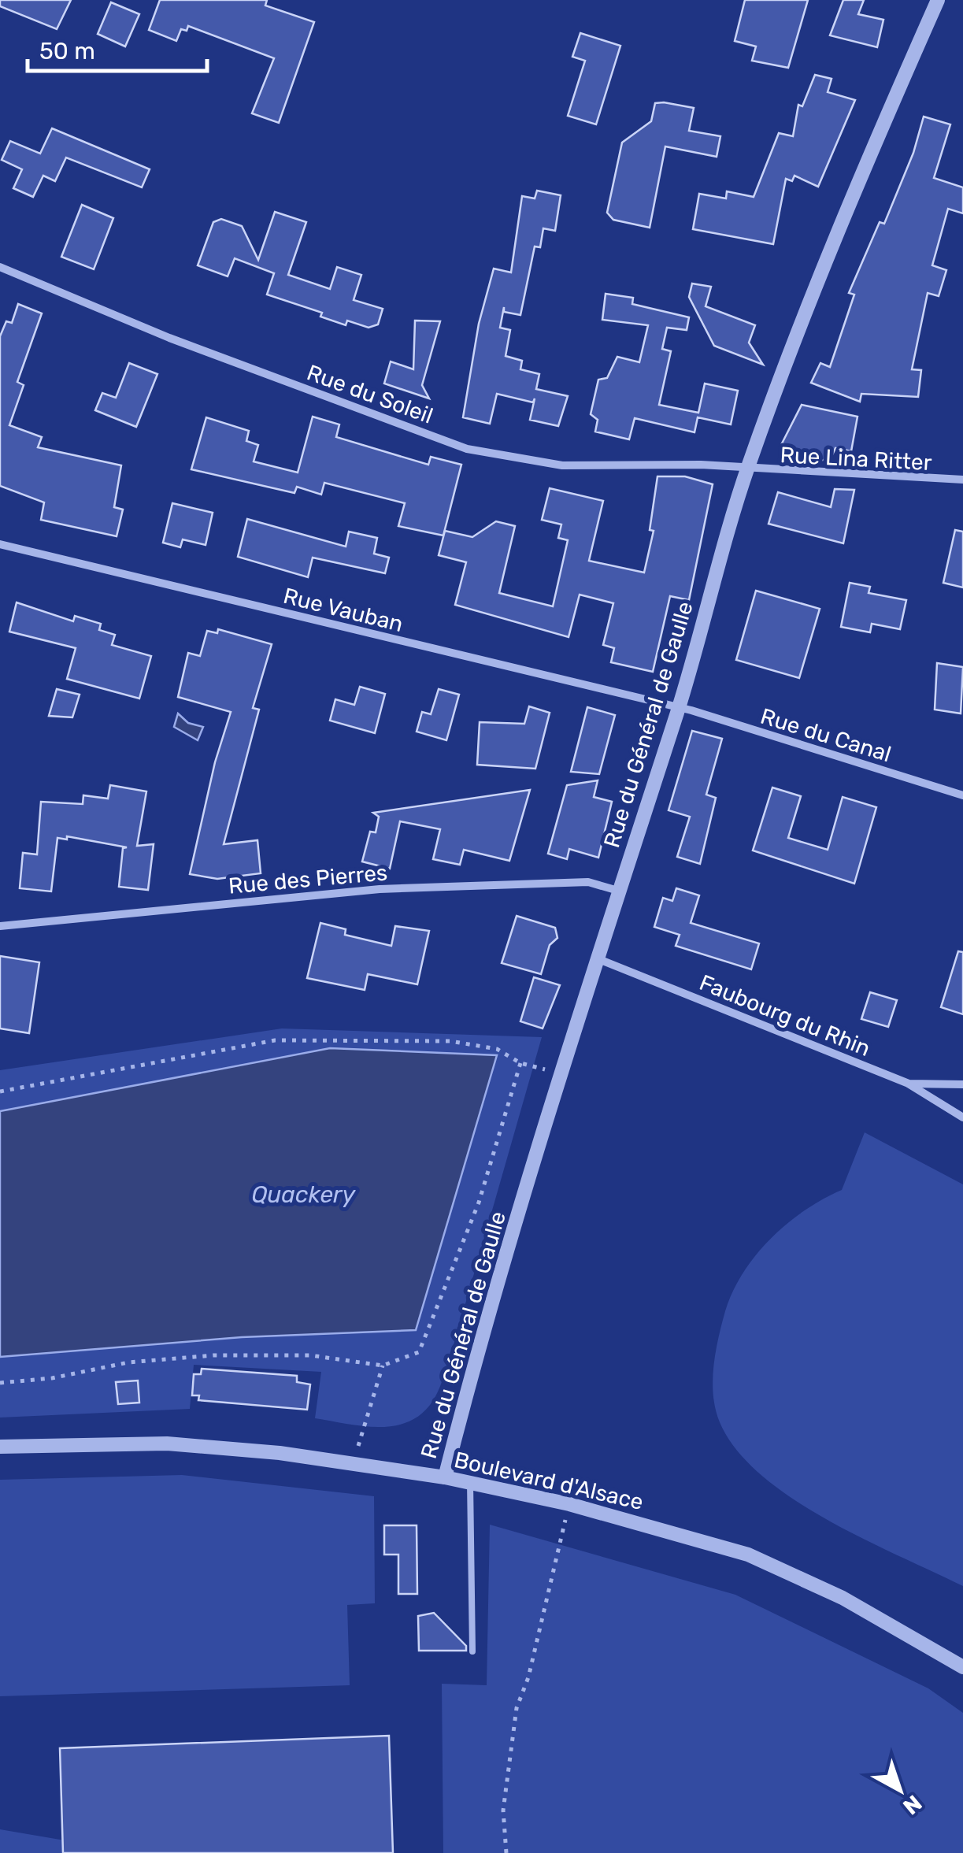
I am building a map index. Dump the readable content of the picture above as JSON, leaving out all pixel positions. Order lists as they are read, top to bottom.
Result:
{
  "streets": {
    "street": [
      "Rue du Soleil",
      "Rue Lina Ritter",
      "Rue Vauban",
      "Rue du Général de Gaulle",
      "Rue du Canal",
      "Rue des Pierres",
      "Faubourg du Rhin",
      "Boulevard d'Alsace"
    ]
  },
  "crossings": [
    ["Rue du Soleil", "Rue Lina Ritter"],
    ["Rue du Soleil", "Rue du Général de Gaulle"],
    ["Rue Lina Ritter", "Rue du Général de Gaulle"],
    ["Rue Vauban", "Rue du Général de Gaulle"],
    ["Rue Vauban", "Rue du Canal"],
    ["Rue du Général de Gaulle", "Rue du Canal"],
    ["Rue du Général de Gaulle", "Rue des Pierres"],
    ["Rue du Général de Gaulle", "Faubourg du Rhin"],
    ["Rue du Général de Gaulle", "Boulevard d'Alsace"]
  ],
  "water": ["Quackery"],
  "scale_bar": "50 m",
  "north": "bottom right"
}
